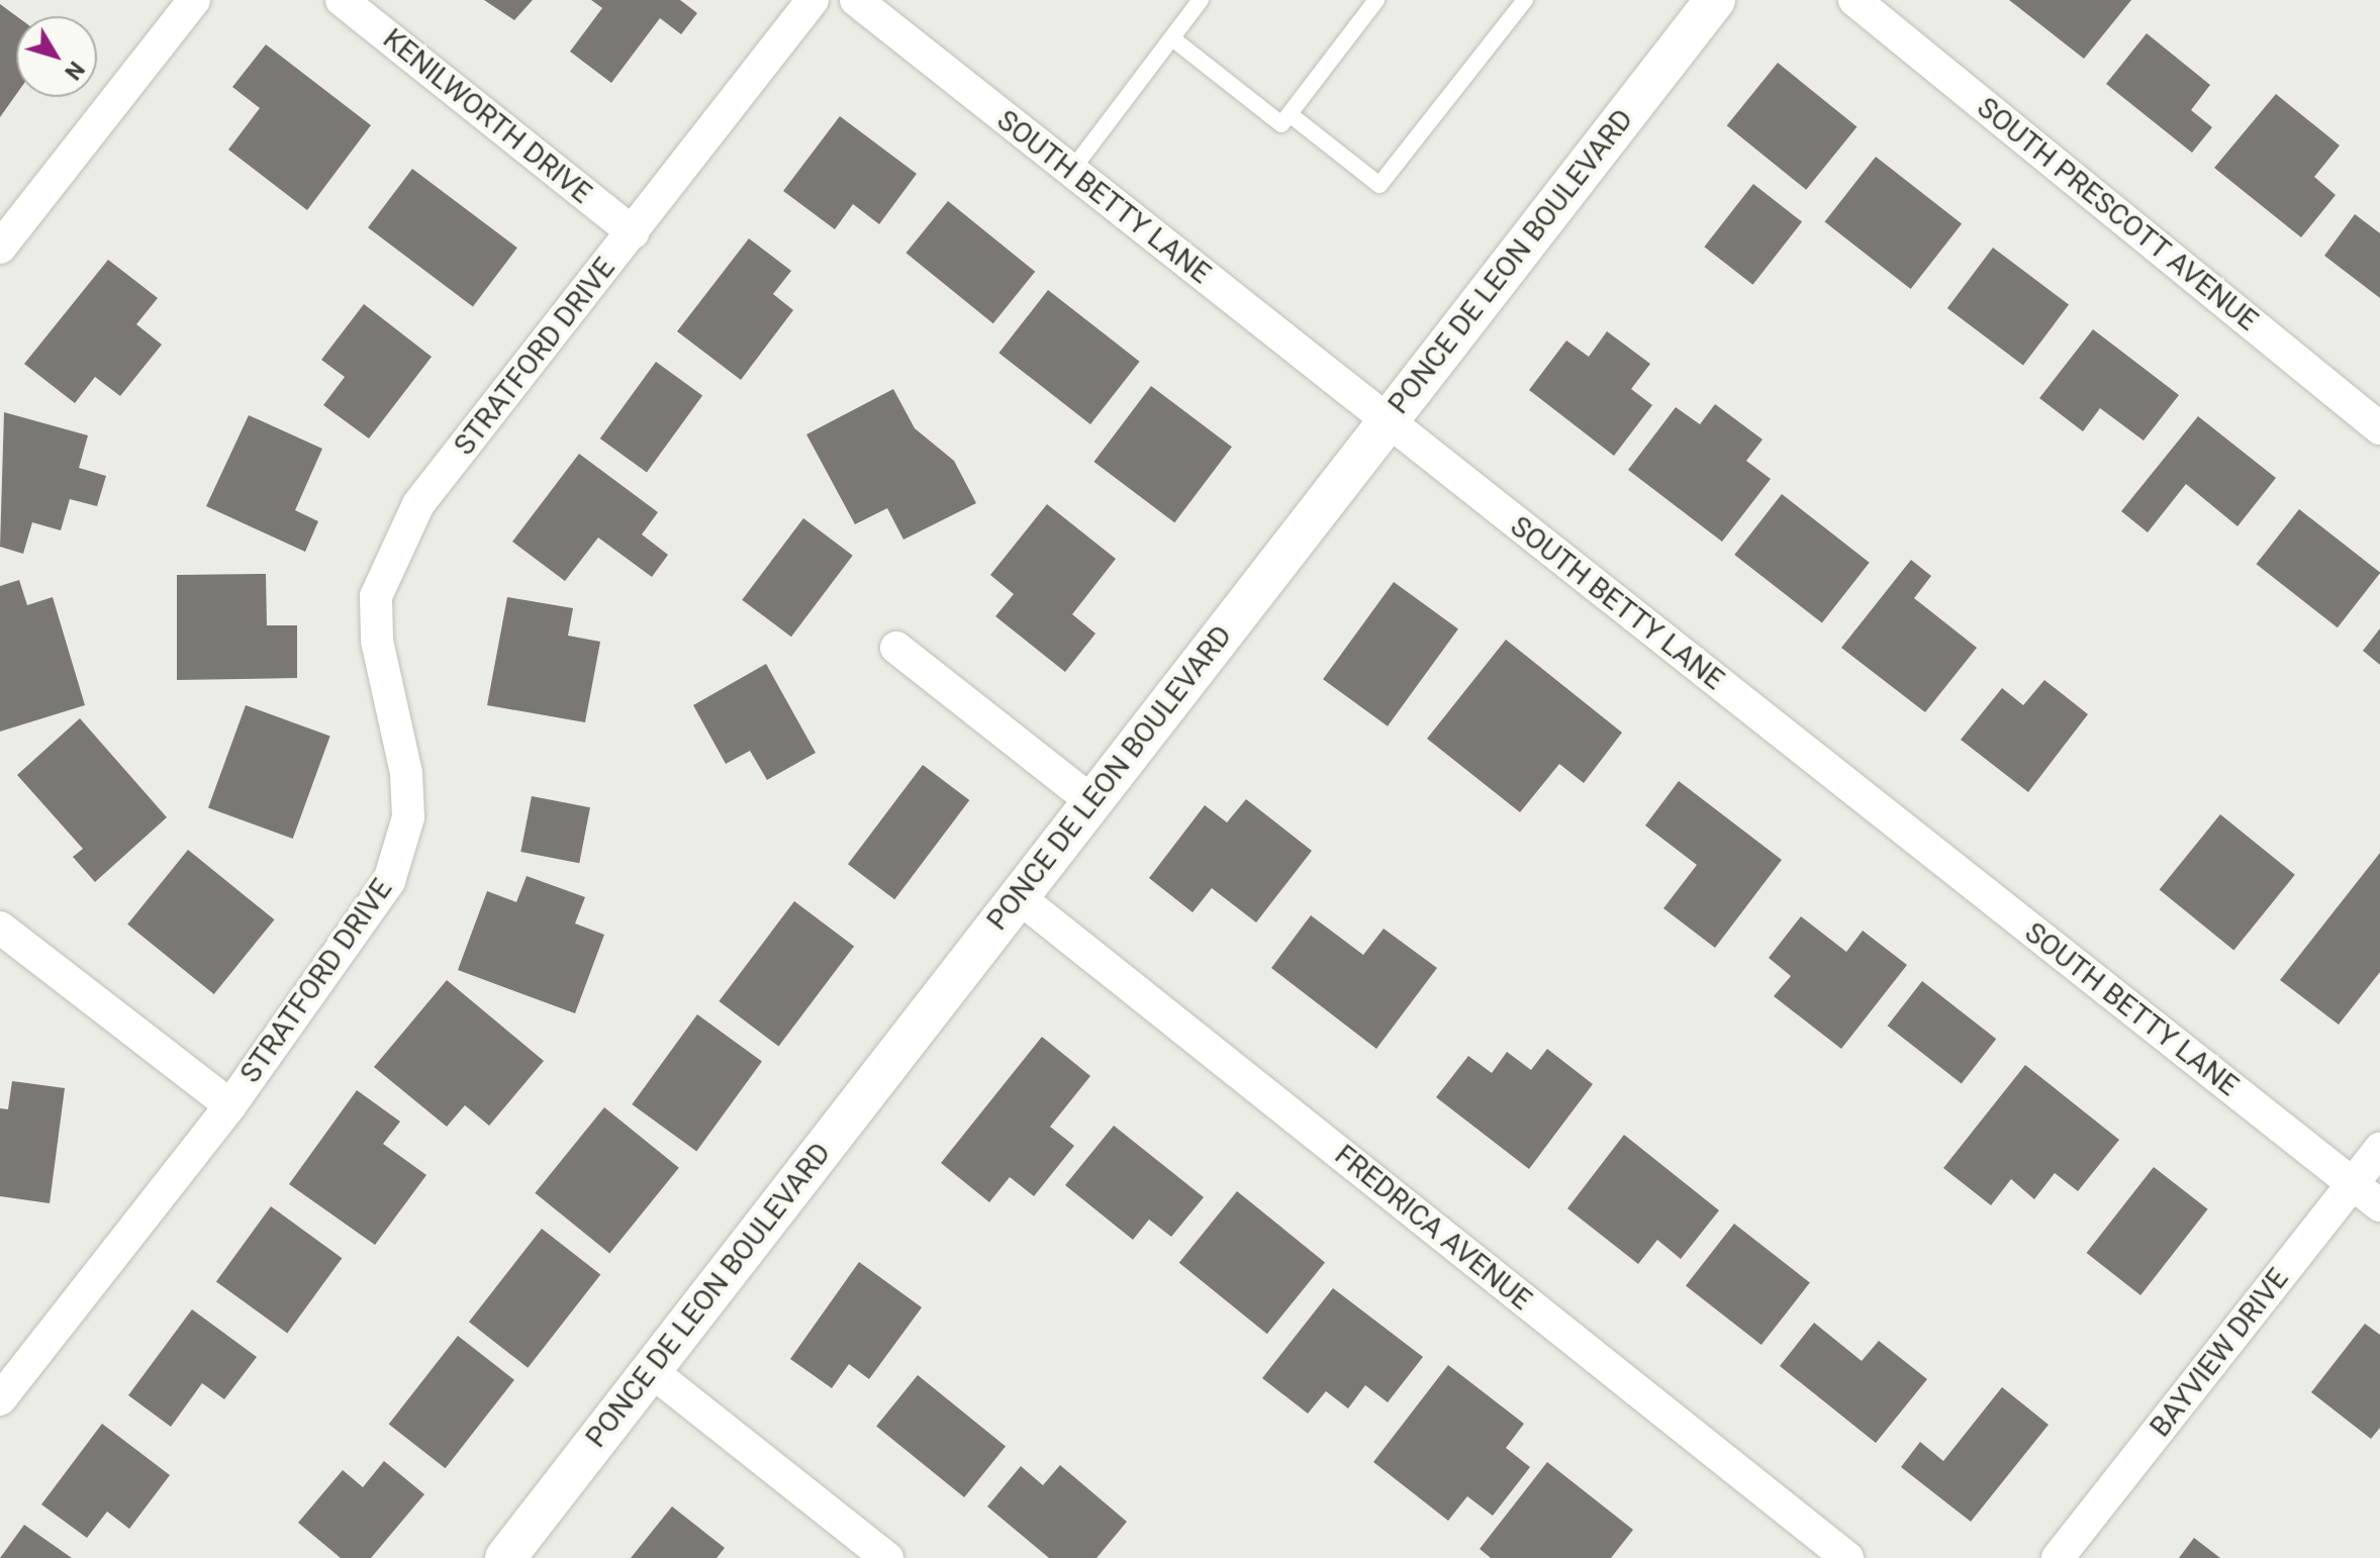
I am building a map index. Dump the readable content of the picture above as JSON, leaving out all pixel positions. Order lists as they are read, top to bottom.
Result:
{
  "streets": {
    "street": [
      "KENILWORTH DRIVE",
      "SOUTH BETTY LANE",
      "SOUTH PRESCOTT AVENUE",
      "PONCE DE LEON BOULEVARD",
      "STRATFORD DRIVE",
      "FREDRICA AVENUE",
      "BAYVIEW DRIVE"
    ]
  },
  "crossings": [
    ["KENILWORTH DRIVE", "STRATFORD DRIVE"],
    ["SOUTH BETTY LANE", "PONCE DE LEON BOULEVARD"],
    ["SOUTH BETTY LANE", "BAYVIEW DRIVE"],
    ["PONCE DE LEON BOULEVARD", "FREDRICA AVENUE"]
  ],
  "north": "bottom right"
}
